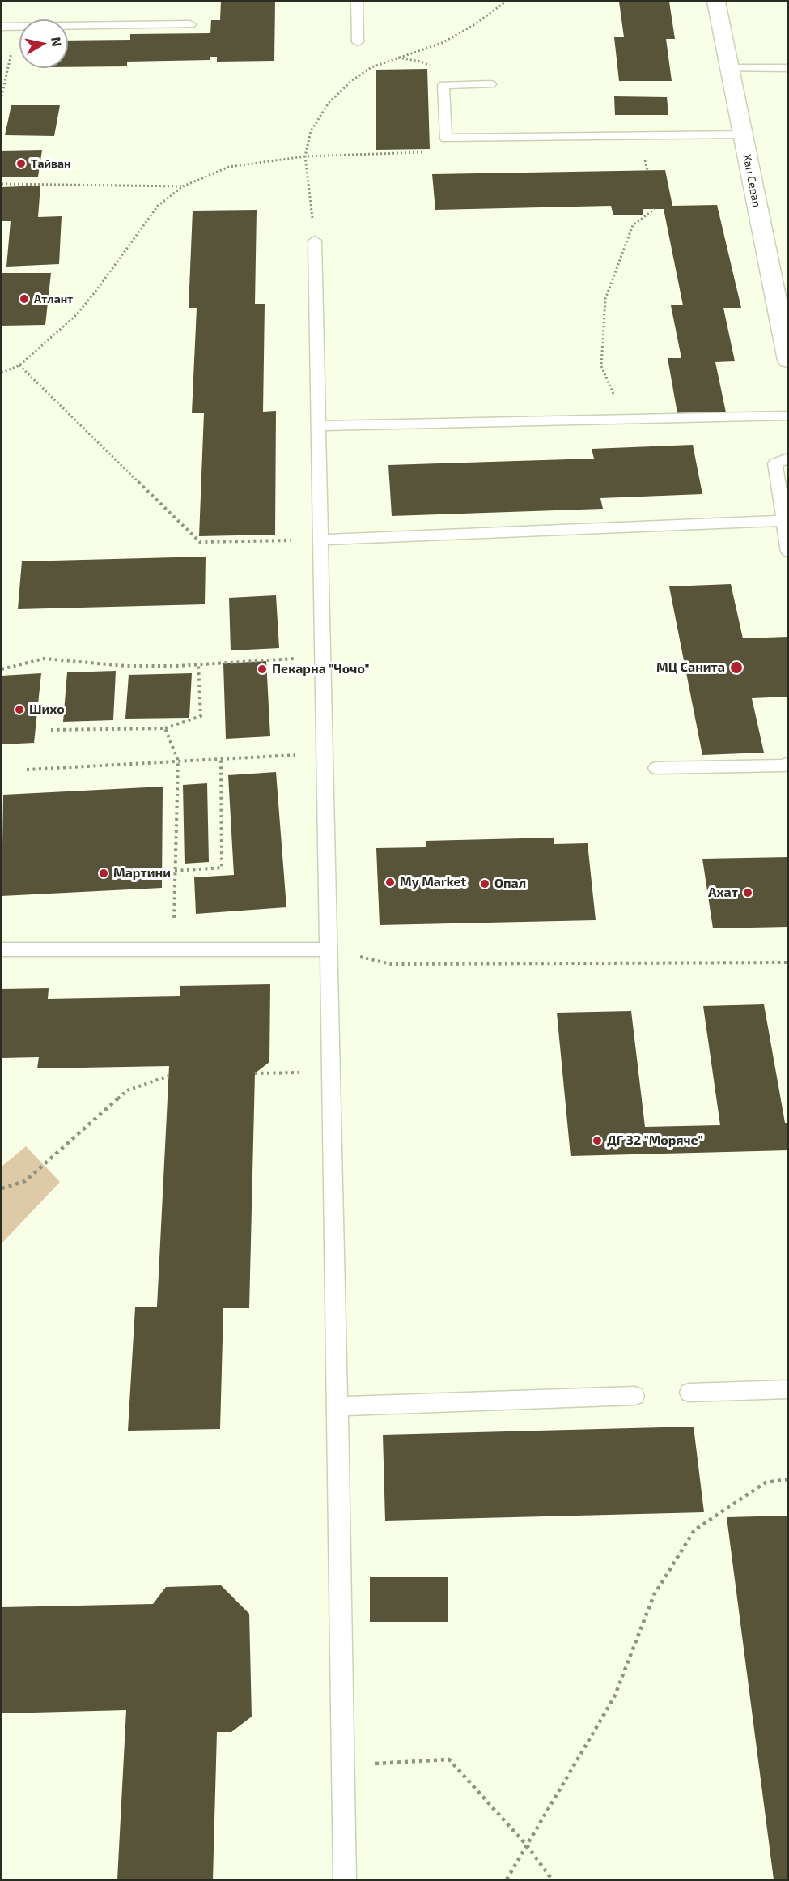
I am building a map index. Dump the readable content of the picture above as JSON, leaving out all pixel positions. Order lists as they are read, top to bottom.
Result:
{
  "streets": {
    "street": ["Хан Севар"]
  },
  "places": [
    "Тайван",
    "Атлант",
    "МЦ Санита",
    "Пекарна \"Чочо\"",
    "Шихо",
    "Мартини",
    "My Market",
    "Опал",
    "Ахат",
    "ДГ 32 \"Моряче\""
  ],
  "north": "right"
}
